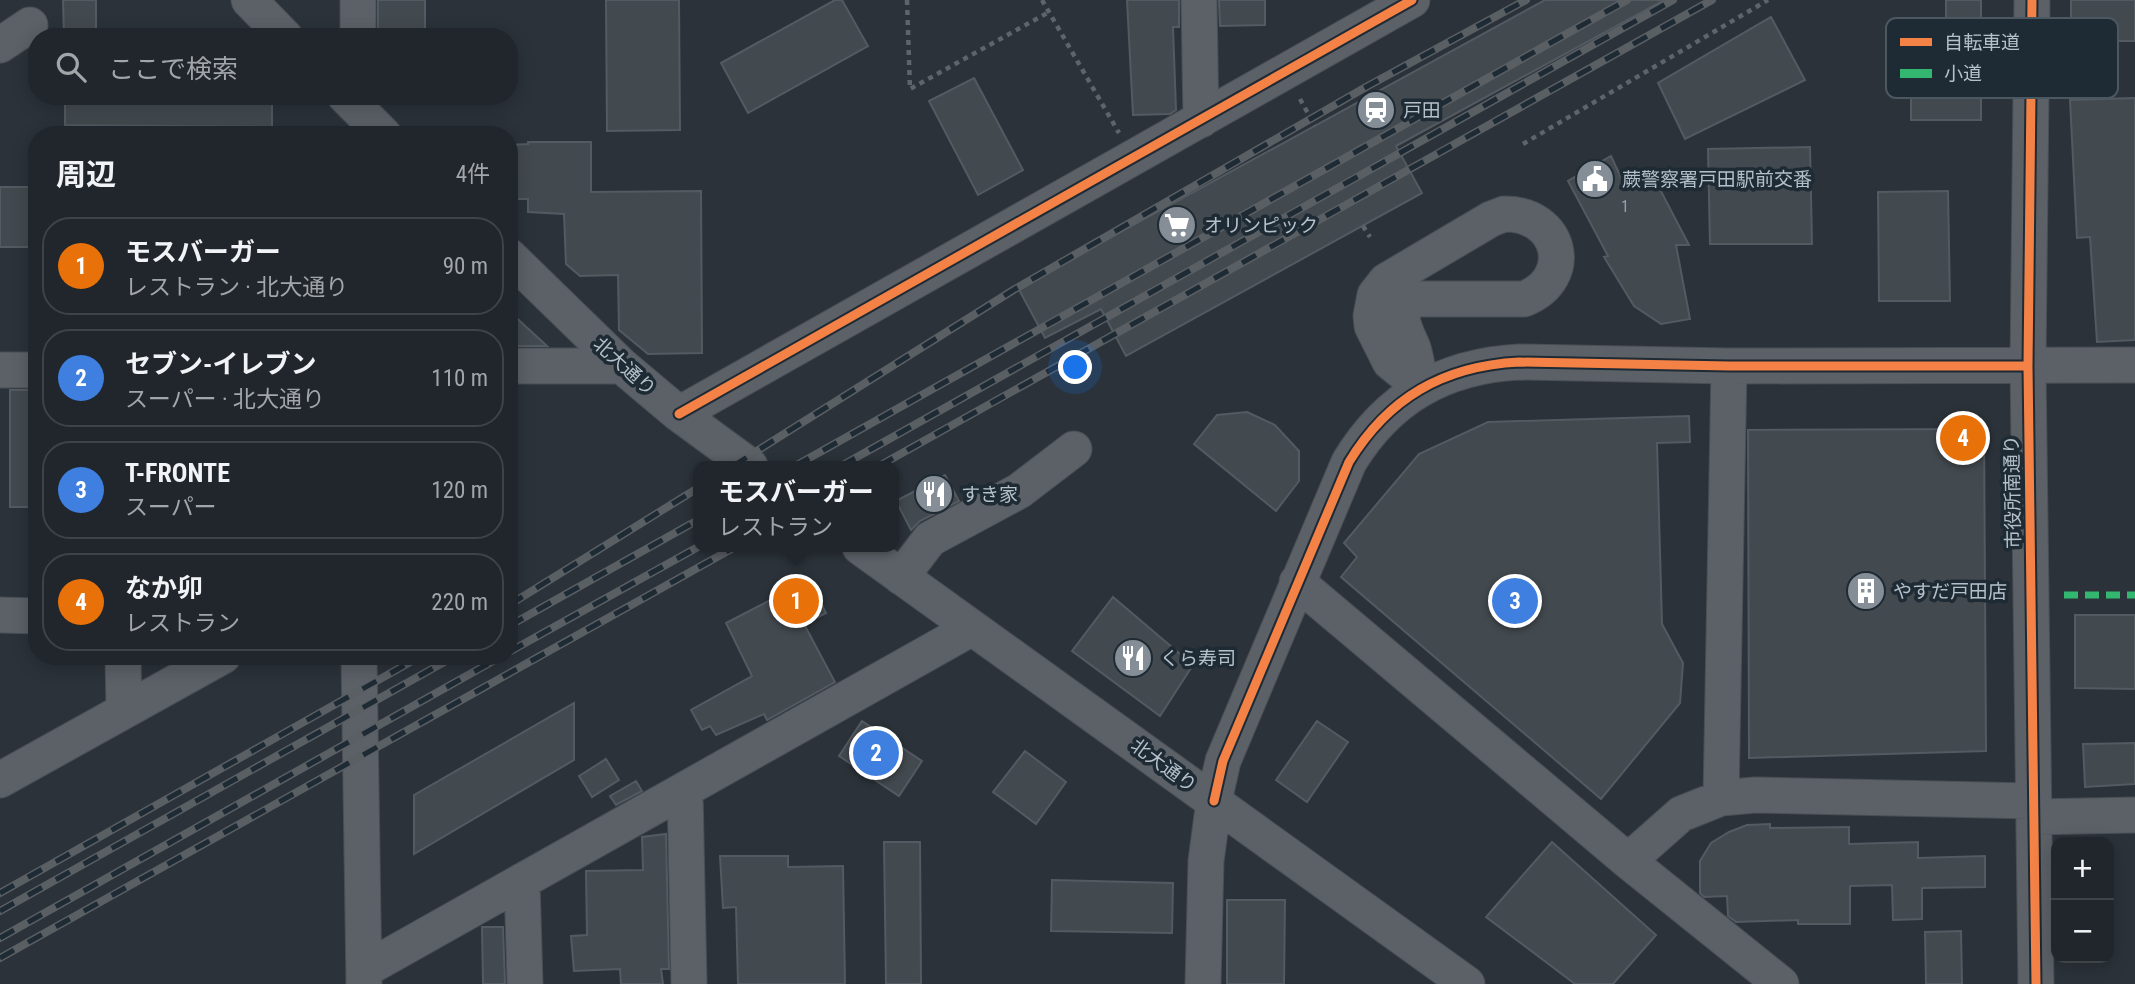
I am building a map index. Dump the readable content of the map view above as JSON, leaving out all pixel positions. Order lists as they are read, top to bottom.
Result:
{
  "streets": {
    "street": ["北大通り", "市役所南通り"]
  },
  "places": {
    "station": ["戸田"],
    "public building": ["蕨警察署戸田駅前交番"],
    "supermarket": ["オリンピック"],
    "restaurant": ["すき家", "くら寿司"],
    "building": ["やすだ戸田店"]
  },
  "house_numbers": ["1"],
  "legend": ["自転車道", "小道"],
  "page": {
    "search": "ここで検索",
    "heading": ["周辺", "4件"],
    "list": [
      {
        "mark": "1",
        "name": "モスバーガー",
        "note": "レストラン · 北大通り",
        "value": "90 m"
      },
      {
        "mark": "2",
        "name": "セブン-イレブン",
        "note": "スーパー · 北大通り",
        "value": "110 m"
      },
      {
        "mark": "3",
        "name": "T-FRONTE",
        "note": "スーパー",
        "value": "120 m"
      },
      {
        "mark": "4",
        "name": "なか卯",
        "note": "レストラン",
        "value": "220 m"
      }
    ],
    "pins": [
      "4",
      "1",
      "3",
      "2"
    ],
    "popup": ["モスバーガー", "レストラン"],
    "map_buttons": ["+", "−"]
  }
}
